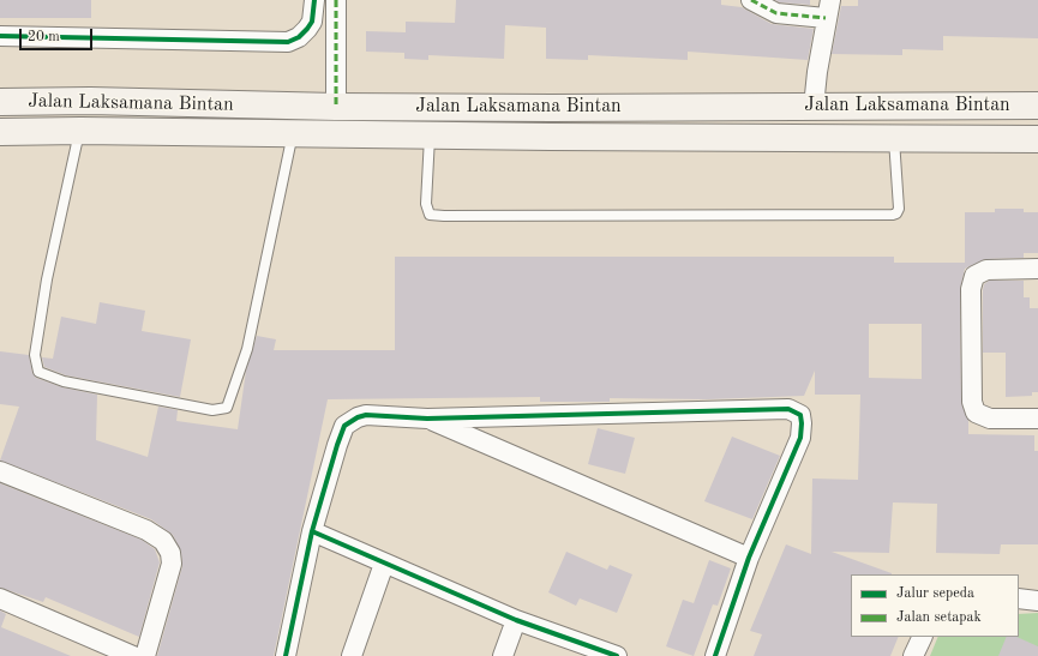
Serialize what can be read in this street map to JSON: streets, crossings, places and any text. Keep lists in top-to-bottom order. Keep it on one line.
{"streets":{"main road":["Jalan Laksamana Bintan"]},"legend":["Jalur sepeda","Jalan setapak"],"scale_bar":"20 m"}
